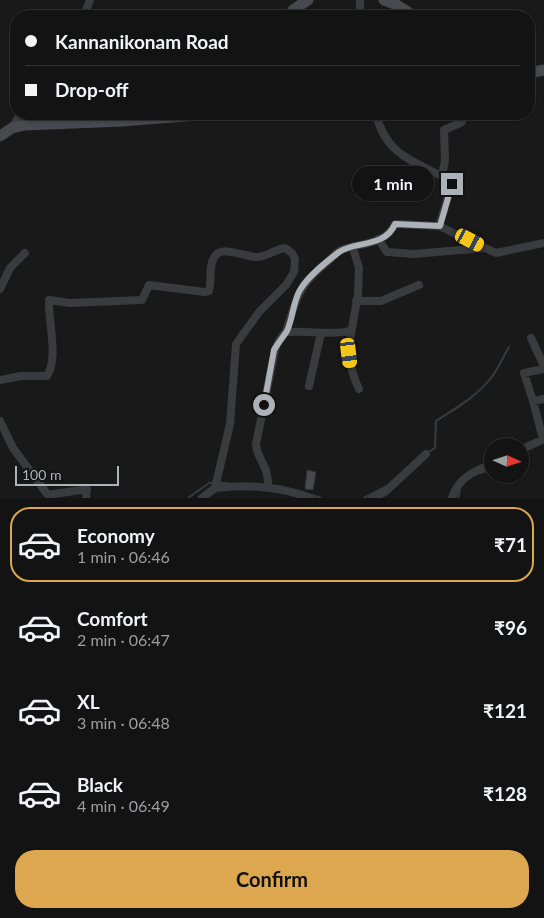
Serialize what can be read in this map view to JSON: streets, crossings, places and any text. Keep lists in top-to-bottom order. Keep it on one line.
{"scale_bar":"100 m","north":"right","page":{"banner":["Kannanikonam Road","Drop-off"],"bubble":"1 min","scale":"100 m","list":[{"name":"Economy","note":"1 min · 06:46","value":"₹71"},{"name":"Comfort","note":"2 min · 06:47","value":"₹96"},{"name":"XL","note":"3 min · 06:48","value":"₹121"},{"name":"Black","note":"4 min · 06:49","value":"₹128"}],"buttons":"Confirm"}}
